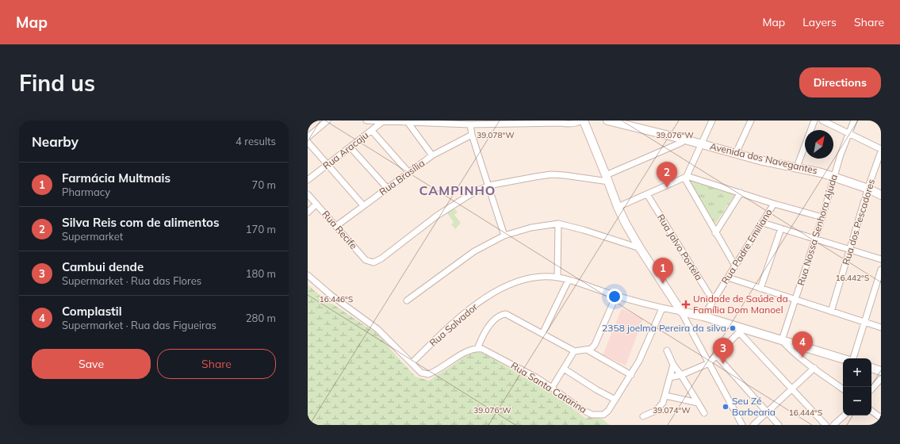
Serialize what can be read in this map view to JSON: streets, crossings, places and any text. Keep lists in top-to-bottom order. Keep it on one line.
{"streets":{"main road":["Avenida dos Navegantes"],"street":["Rua Aracaju","Rua Brasília","Rua dos Pescadores","Rua Recife","Rua Nossa Senhora Ajuda","Rua Padre Emiliano","Rua Jalvo Portela","Rua Salvador","Rua Santa Catarina"]},"crossings":[["Avenida dos Navegantes","Rua dos Pescadores"],["Avenida dos Navegantes","Rua Nossa Senhora Ajuda"],["Rua Brasília","Rua Recife"],["Rua Nossa Senhora Ajuda","Rua Padre Emiliano"],["Rua Padre Emiliano","Rua Jalvo Portela"],["Rua Salvador","Rua Santa Catarina"]],"districts":["CAMPINHO"],"places":{"health":["Unidade de Saúde da Família Dom Manoel"],"other":["2358 joelma Pereira da silva","Seu Zé Barbearia"]},"north":"top right","page":{"header":"Map","nav":["Map","Layers","Share"],"buttons":["Directions",["Save","Share"]],"title":"Find us","heading":["Nearby","4 results"],"list":[{"mark":"1","name":"Farmácia Multmais","note":"Pharmacy","value":"70 m"},{"mark":"2","name":"Silva Reis com de alimentos","note":"Supermarket","value":"170 m"},{"mark":"3","name":"Cambui dende","note":"Supermarket · Rua das Flores","value":"180 m"},{"mark":"4","name":"Complastil","note":"Supermarket · Rua das Figueiras","value":"280 m"}],"pins":["2","1","4","3"],"map_buttons":["+","−"]},"coordinates":["39.078°W","39.076°W","16.442°S","16.446°S","39.074°W","16.444°S"]}
